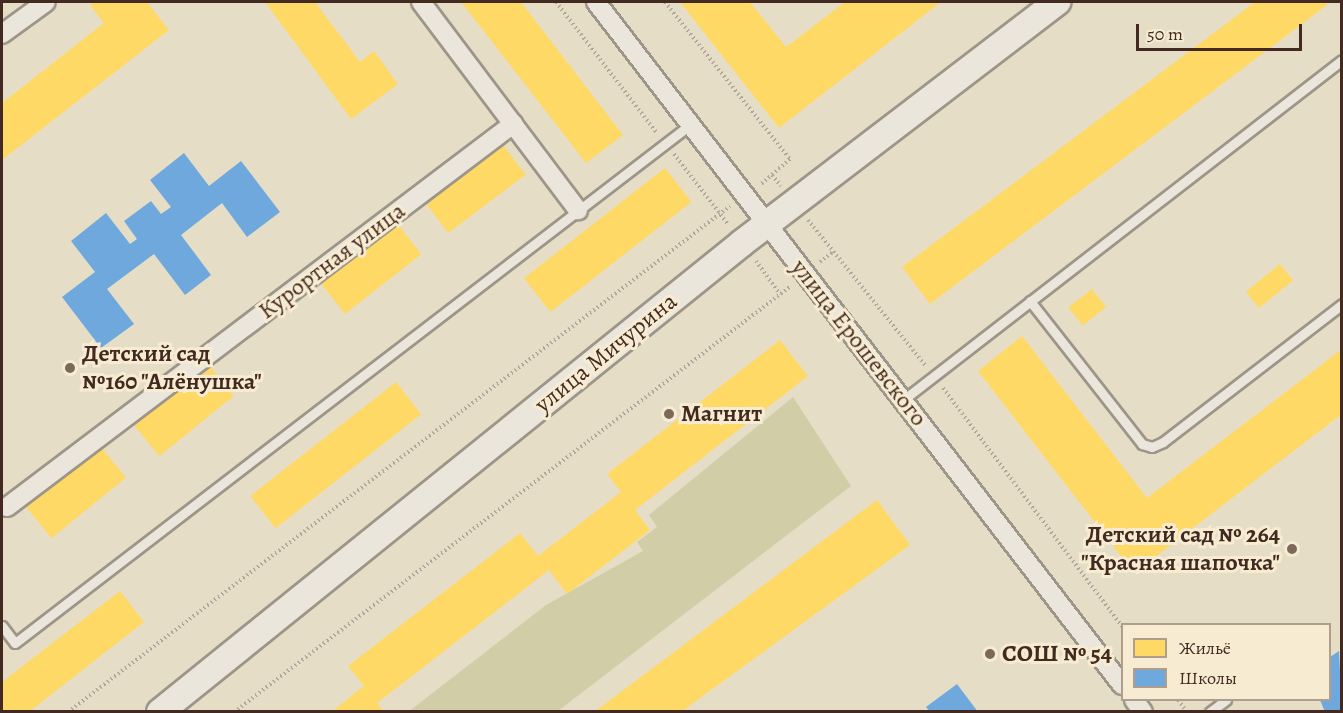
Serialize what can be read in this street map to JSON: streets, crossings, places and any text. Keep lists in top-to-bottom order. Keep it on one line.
{"streets":{"main road":["улица Мичурина"],"street":["Курортная улица","улица Ерошевского"]},"crossings":[["улица Ерошевского","улица Мичурина"]],"places":["Детский сад №160 \"Алёнушка\"","Магнит","Детский сад № 264 \"Красная шапочка\"","СОШ № 54"],"legend":["Жильё","Школы"],"scale_bar":"50 m"}
